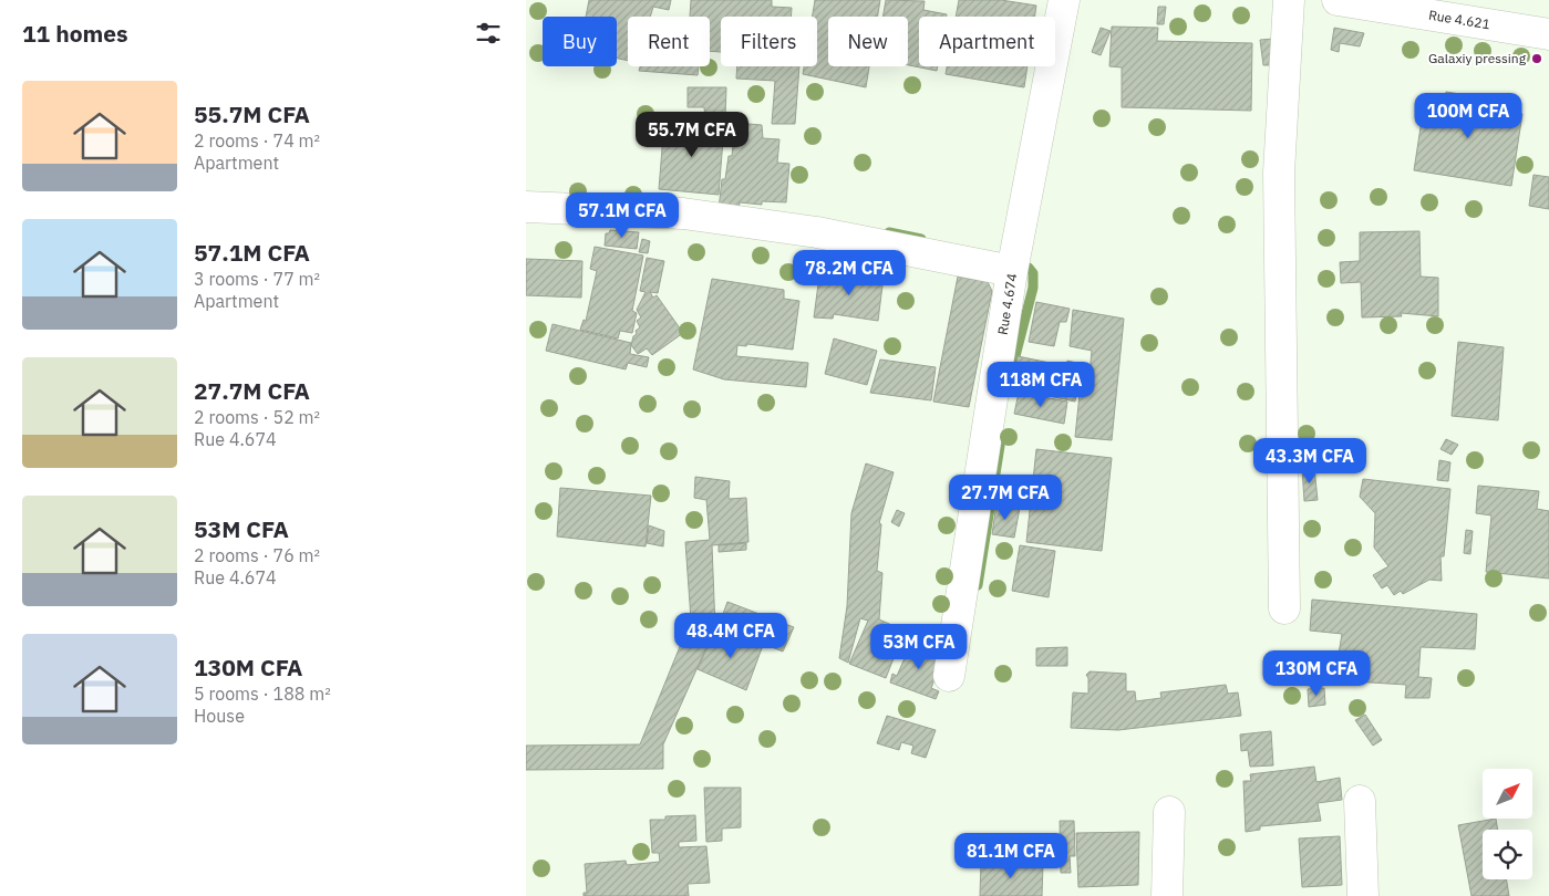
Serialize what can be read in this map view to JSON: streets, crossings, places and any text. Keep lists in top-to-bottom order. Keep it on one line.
{"streets":{"street":["Rue 4.621","Rue 4.674"]},"places":["Galaxiy pressing"],"north":"top right","page":{"heading":"11 homes","chip":["Buy","Rent","Filters","New","Apartment"],"list":[{"name":"55.7M CFA","note":"2 rooms · 74 m² · Apartment"},{"name":"57.1M CFA","note":"3 rooms · 77 m² · Apartment"},{"name":"27.7M CFA","note":"2 rooms · 52 m² · Rue 4.674"},{"name":"53M CFA","note":"2 rooms · 76 m² · Rue 4.674"},{"name":"130M CFA","note":"5 rooms · 188 m² · House"}],"price":["100M CFA","55.7M CFA","57.1M CFA","78.2M CFA","118M CFA","43.3M CFA","27.7M CFA","48.4M CFA","53M CFA","130M CFA","81.1M CFA"]}}
